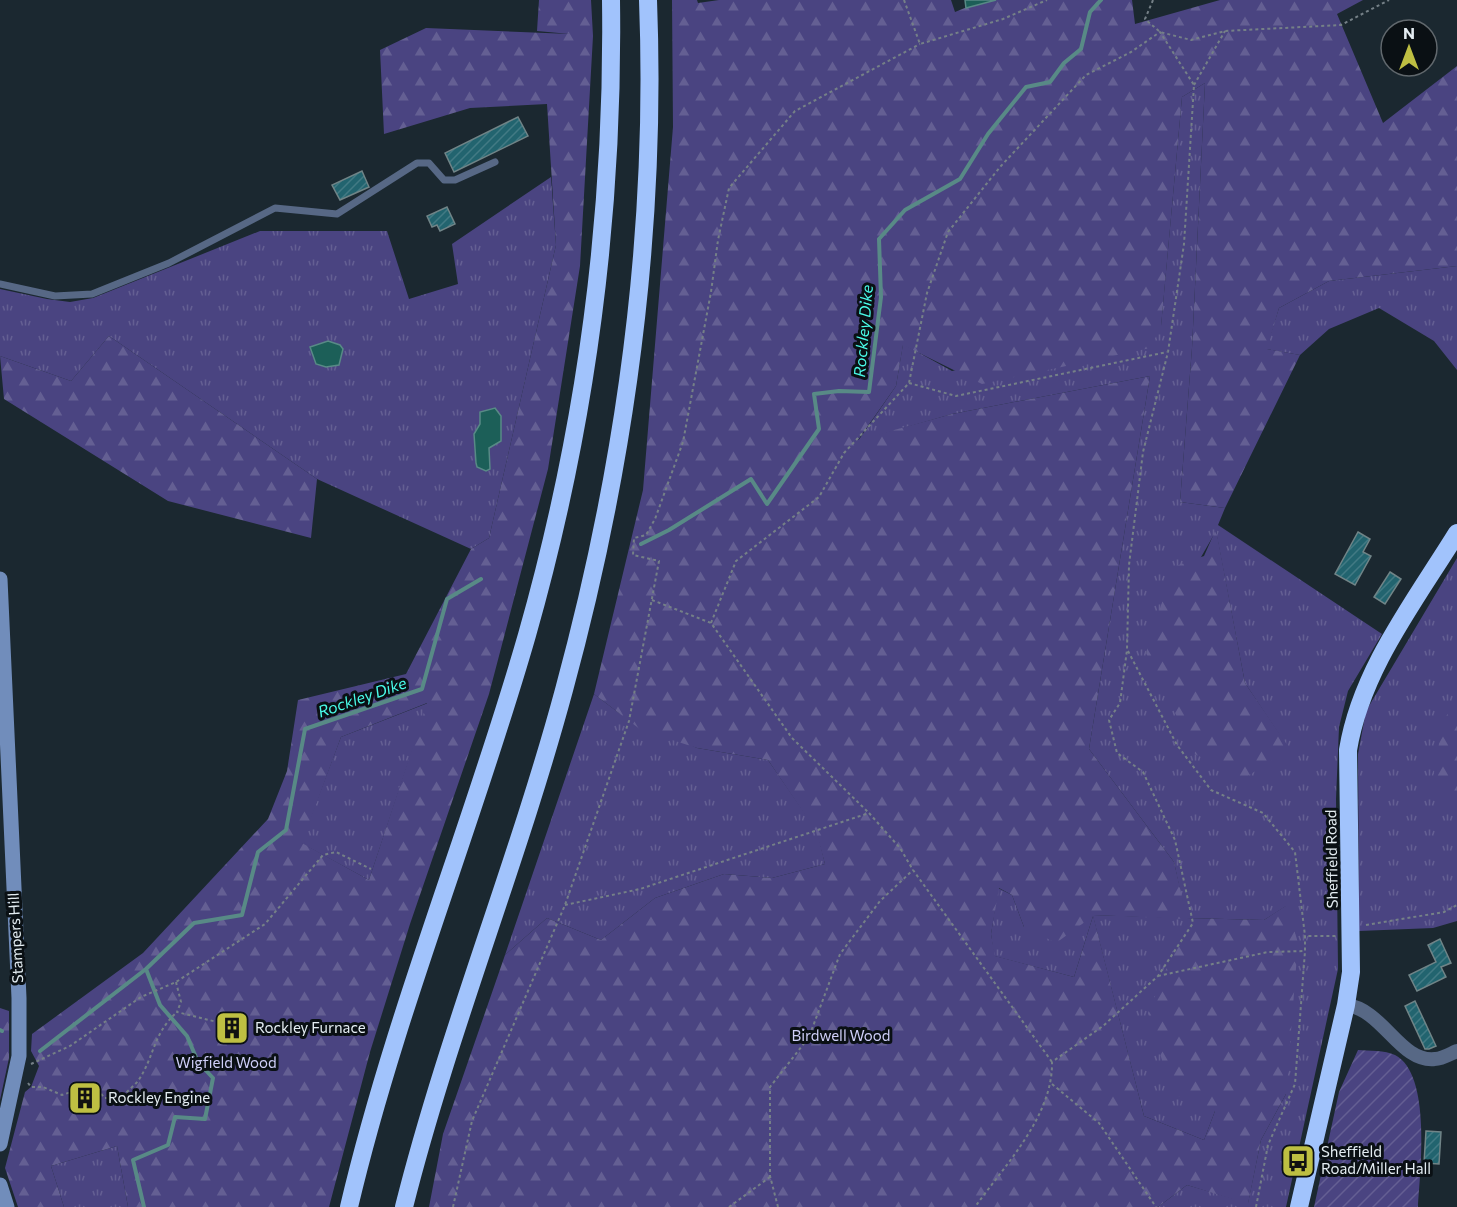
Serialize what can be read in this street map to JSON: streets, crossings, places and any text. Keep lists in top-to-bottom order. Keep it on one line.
{"streets":{"highway":["Sheffield Road"],"street":["Stampers Hill"]},"water":["Rockley Dike"],"parks":["Birdwell Wood","Wigfield Wood"],"places":{"building":["Rockley Furnace","Rockley Engine"],"bus stop":["Sheffield Road/Miller Hall"]},"north":"top"}
